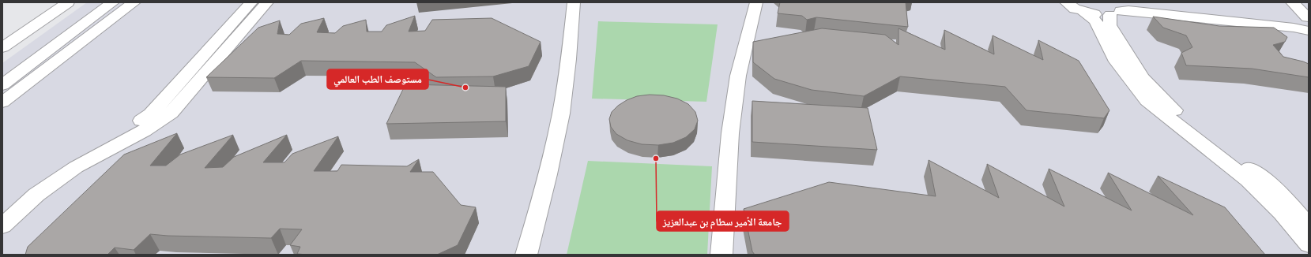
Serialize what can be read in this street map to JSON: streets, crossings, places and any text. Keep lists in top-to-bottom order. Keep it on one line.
{"places":["مستوصف الطب العالمي","جامعة الأمير سطام بن عبدالعزيز"]}
